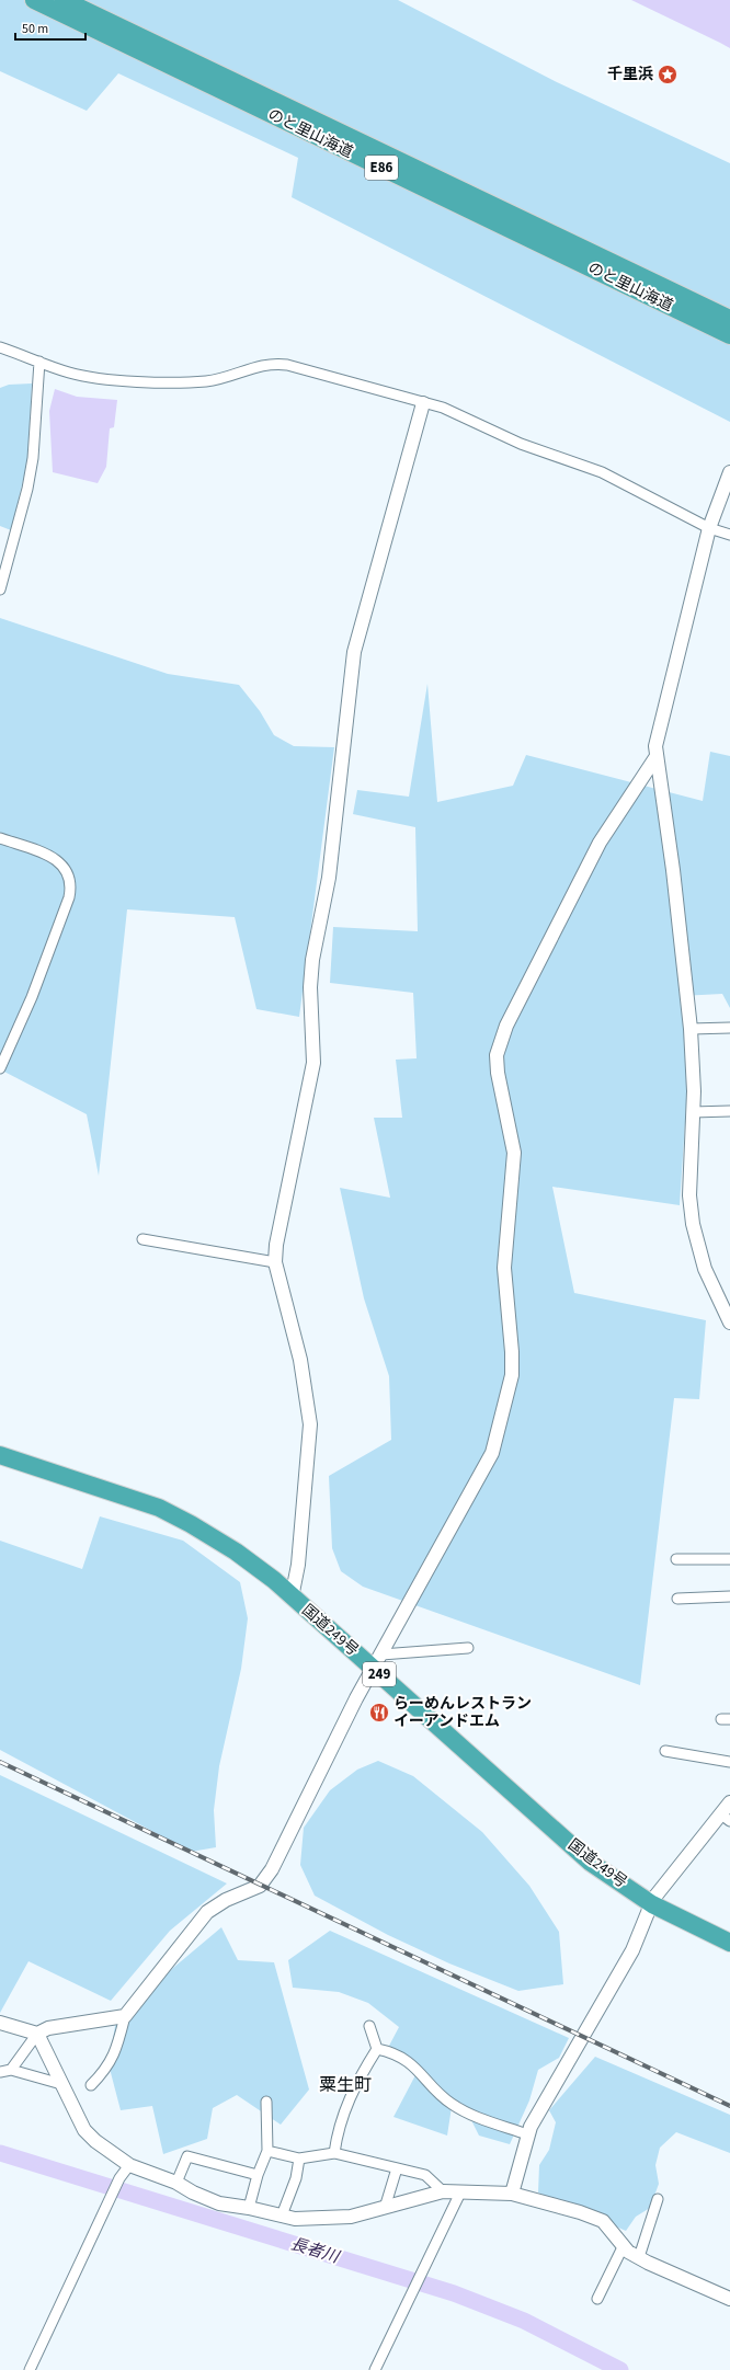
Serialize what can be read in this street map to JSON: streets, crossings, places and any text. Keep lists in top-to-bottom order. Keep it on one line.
{"streets":{"highway":["のと里山海道","E86","国道249号","249"]},"districts":["粟生町"],"water":["長者川"],"places":{"place":["千里浜"],"restaurant":["らーめんレストラン イーアンドエム"]},"scale_bar":"50 m"}
